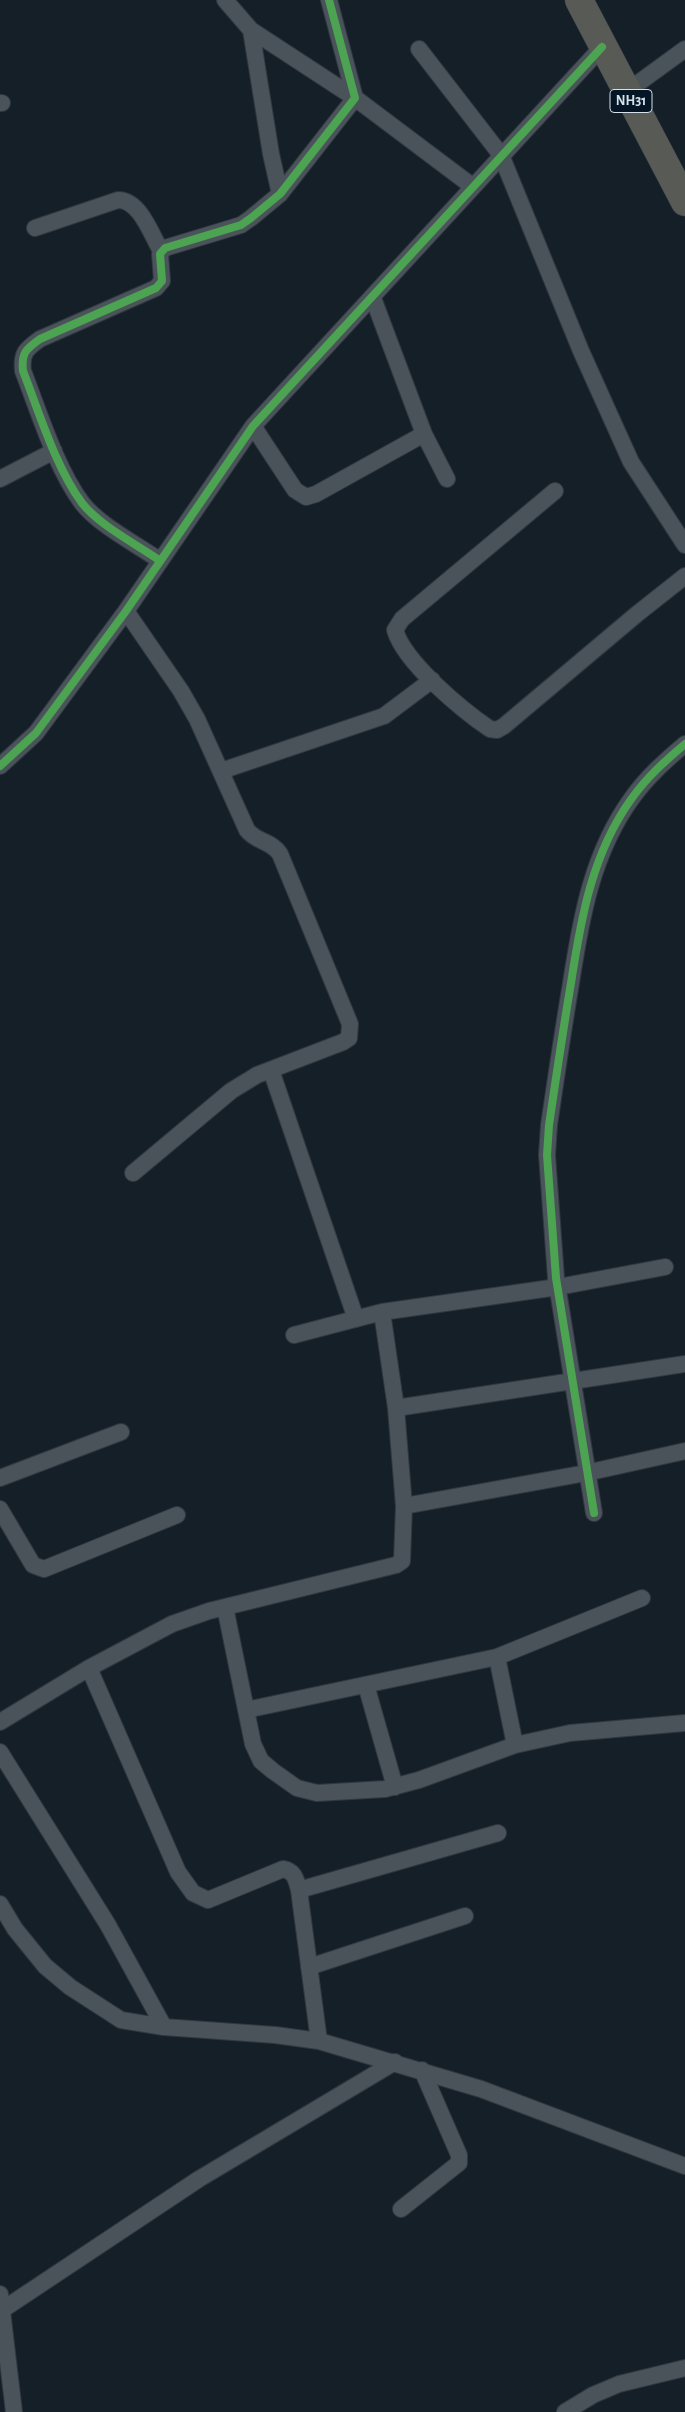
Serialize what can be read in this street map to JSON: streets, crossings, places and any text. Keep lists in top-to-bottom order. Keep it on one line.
{"streets":{"highway":["NH31"]}}
